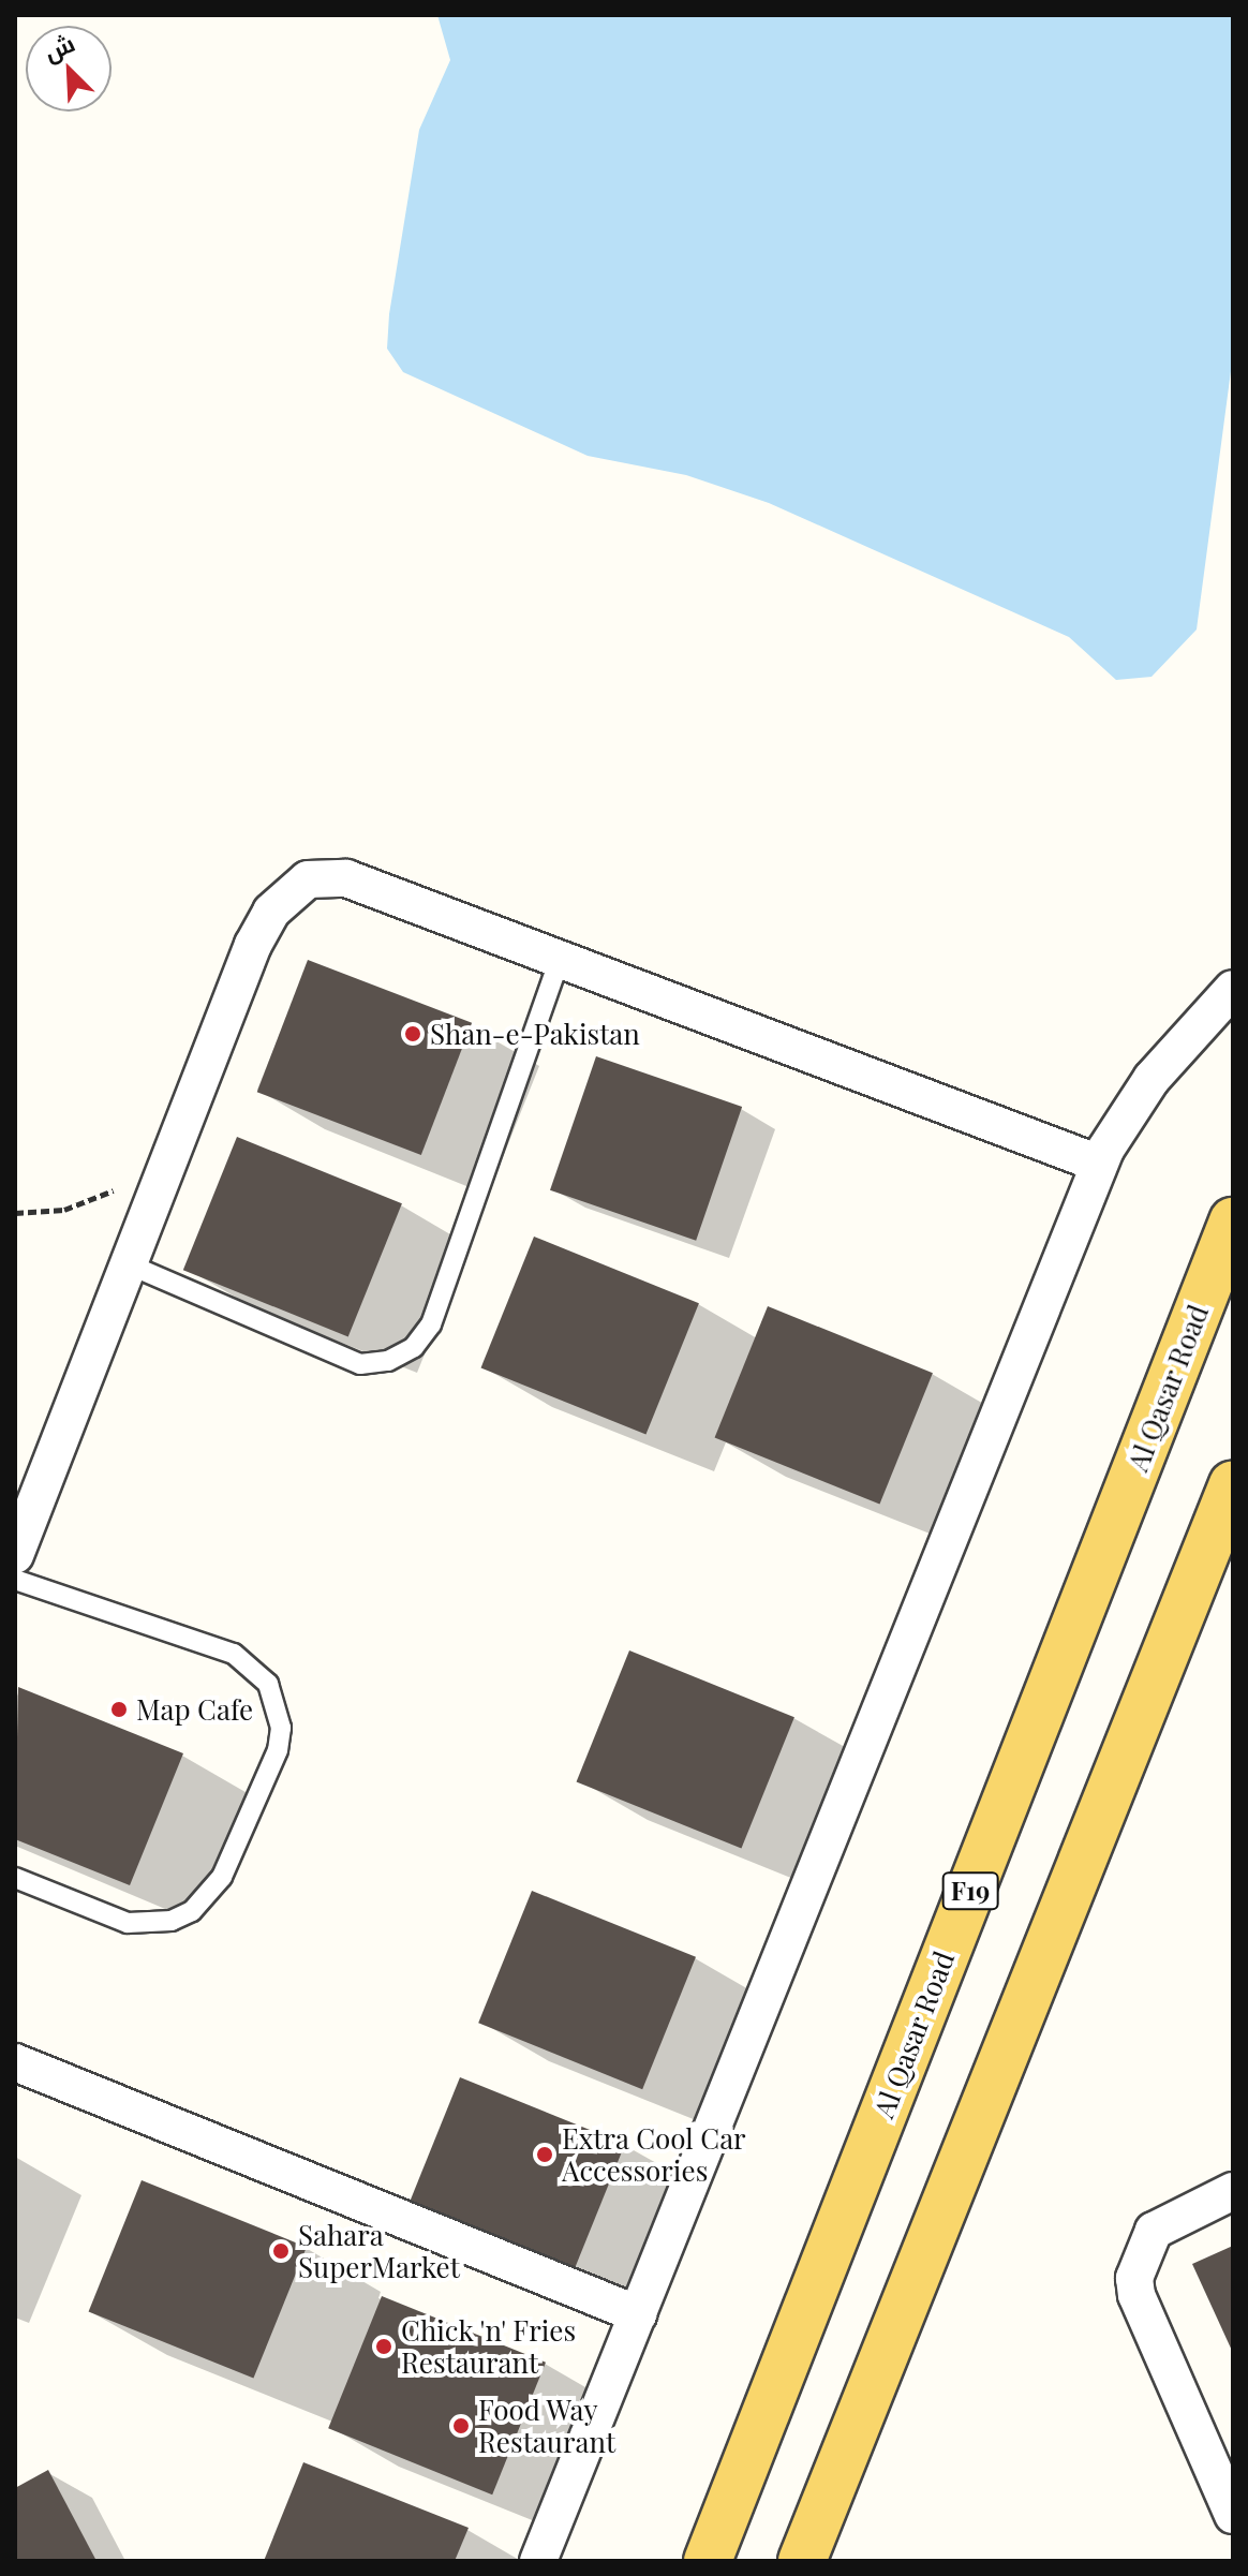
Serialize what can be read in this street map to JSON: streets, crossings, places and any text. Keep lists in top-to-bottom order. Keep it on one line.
{"streets":{"main road":["Al Qasar Road","F19"]},"places":["Shan-e-Pakistan","Map Cafe","Extra Cool Car Accessories","Sahara SuperMarket","Chick 'n' Fries Restaurant","Food Way Restaurant"],"north":"top left"}
